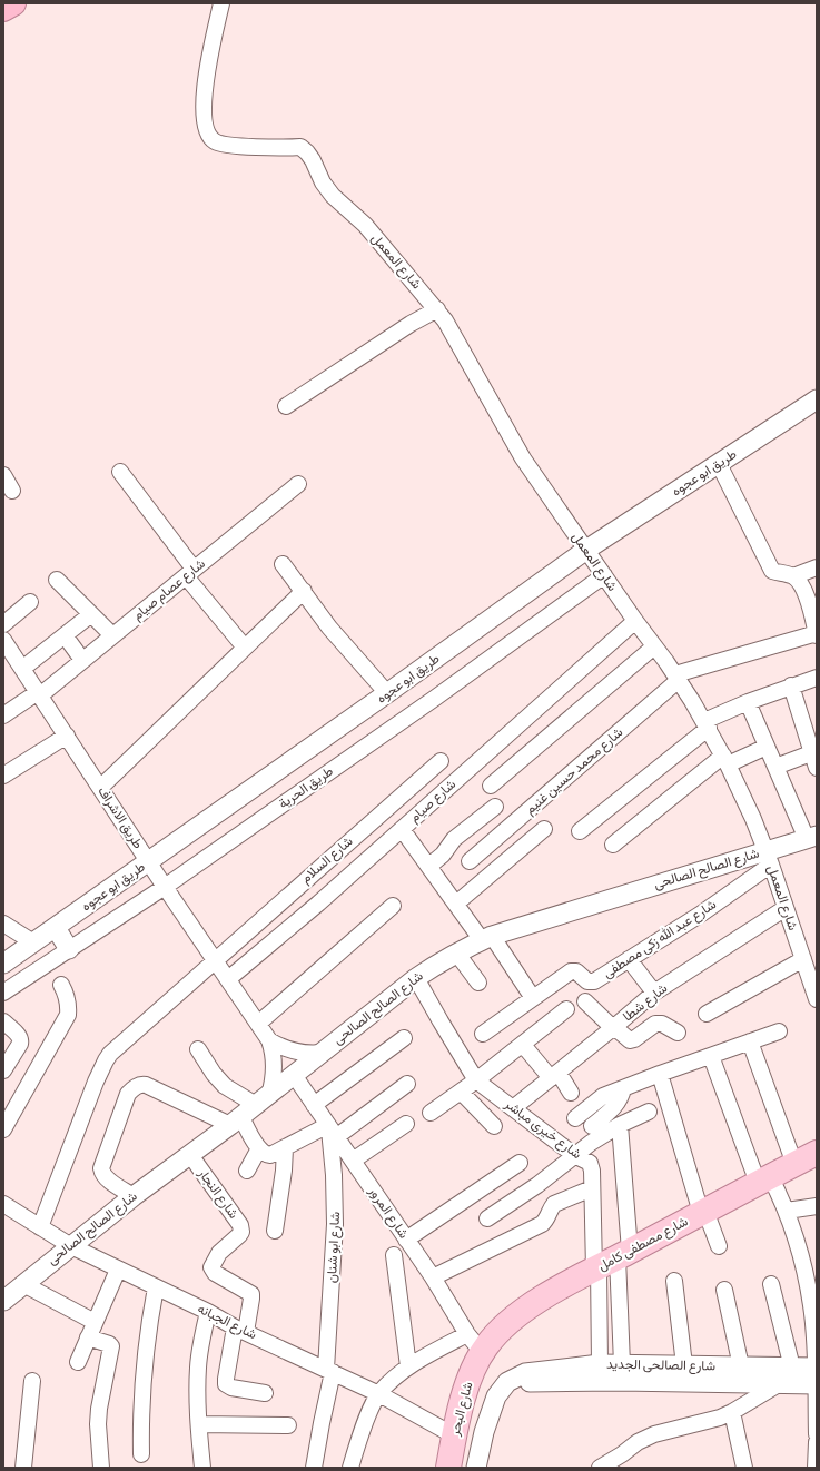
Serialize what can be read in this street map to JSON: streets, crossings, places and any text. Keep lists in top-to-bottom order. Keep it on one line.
{"streets":{"main road":["شارع مصطفى كامل","شارع البحر"],"street":["شارع المعمل","طريق ابو عجوه","شارع عصام صيام","شارع محمد حسين غنيم","طريق الحرية","شارع صيام","طريق الاشراف","شارع السلام","شارع الصالح الصالحى","شارع عبد الله زكى مصطفى","شارع شطا","شارع خيرى مباشر","شارع النجار","شارع المرور","شارع ابو شنان","شارع الجبانه","شارع الصالحى الجديد"]},"crossings":[["شارع المعمل","طريق ابو عجوه"],["شارع المعمل","شارع محمد حسين غنيم"],["شارع المعمل","طريق الحرية"],["شارع المعمل","شارع صيام"],["شارع المعمل","شارع الصالح الصالحى"],["شارع المعمل","شارع عبد الله زكى مصطفى"],["شارع المعمل","شارع شطا"],["طريق ابو عجوه","طريق الاشراف"],["شارع عصام صيام","طريق الاشراف"],["طريق الحرية","طريق الاشراف"],["شارع صيام","طريق الاشراف"],["طريق الاشراف","شارع السلام"],["طريق الاشراف","شارع الصالح الصالحى"],["شارع السلام","شارع الجبانه"],["شارع الصالح الصالحى","شارع عبد الله زكى مصطفى"],["شارع الصالح الصالحى","شارع النجار"],["شارع الصالح الصالحى","شارع المرور"],["شارع الصالح الصالحى","شارع الجبانه"],["شارع شطا","شارع خيرى مباشر"],["شارع خيرى مباشر","شارع مصطفى كامل"],["شارع النجار","شارع الجبانه"],["شارع المرور","شارع مصطفى كامل"],["شارع المرور","شارع ابو شنان"],["شارع المرور","شارع البحر"],["شارع مصطفى كامل","شارع البحر"],["شارع ابو شنان","شارع الجبانه"],["شارع الجبانه","شارع البحر"]]}
